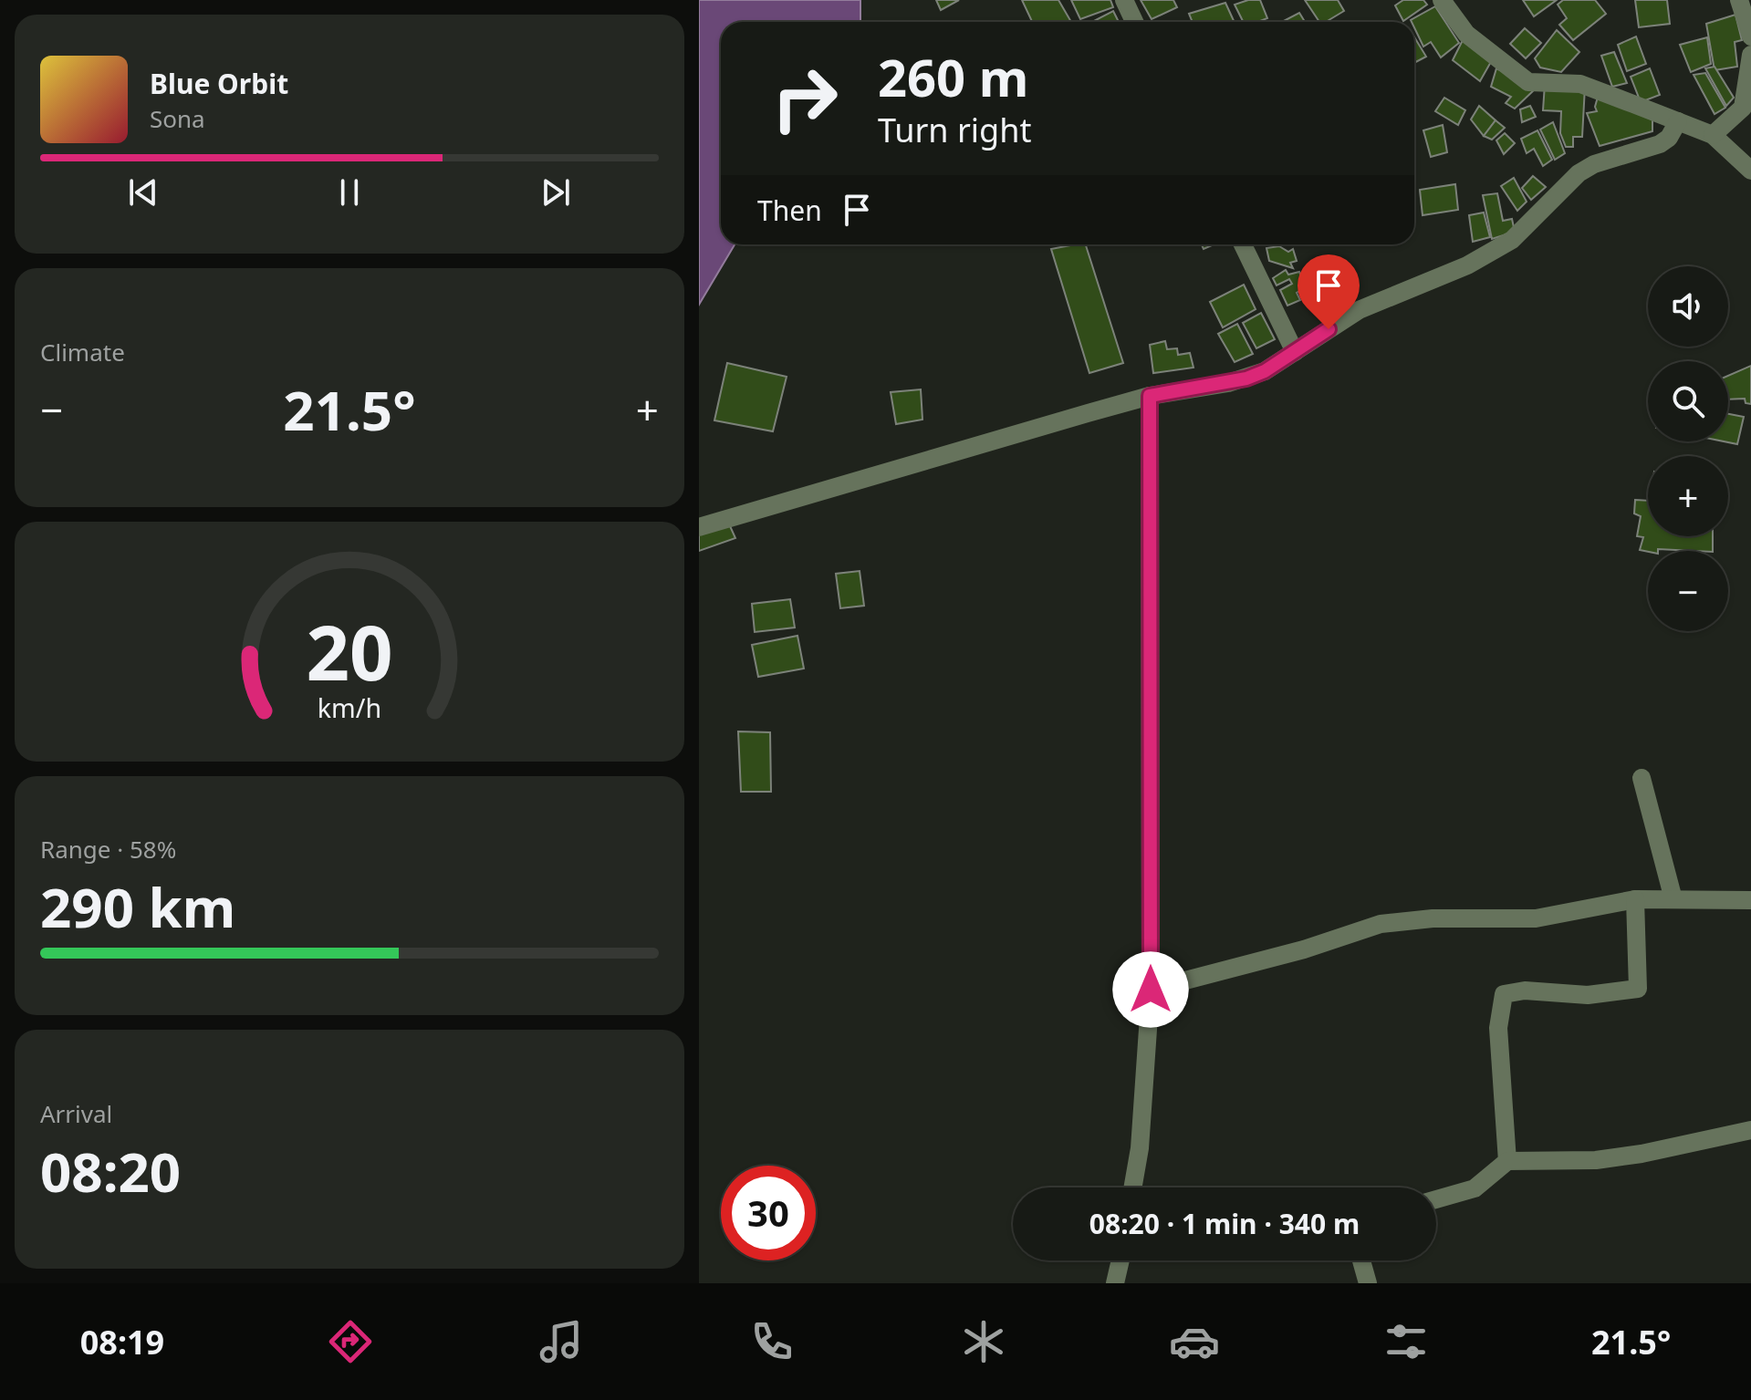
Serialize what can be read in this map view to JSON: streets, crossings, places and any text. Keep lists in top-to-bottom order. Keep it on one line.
{"page":{"turn":["260 m","Turn right"],"song":["Blue Orbit","Sona"],"then":"Then","map_buttons":["+","−"],"tile":["Climate",["Range · 58%","290 km"],["Arrival","08:20"]],"heat":["−","21.5°","+"],"limit":"30","trip":"08:20 · 1 min · 340 m","tabs":["08:19","21.5°"],"gauge":["20","km/h"]}}
